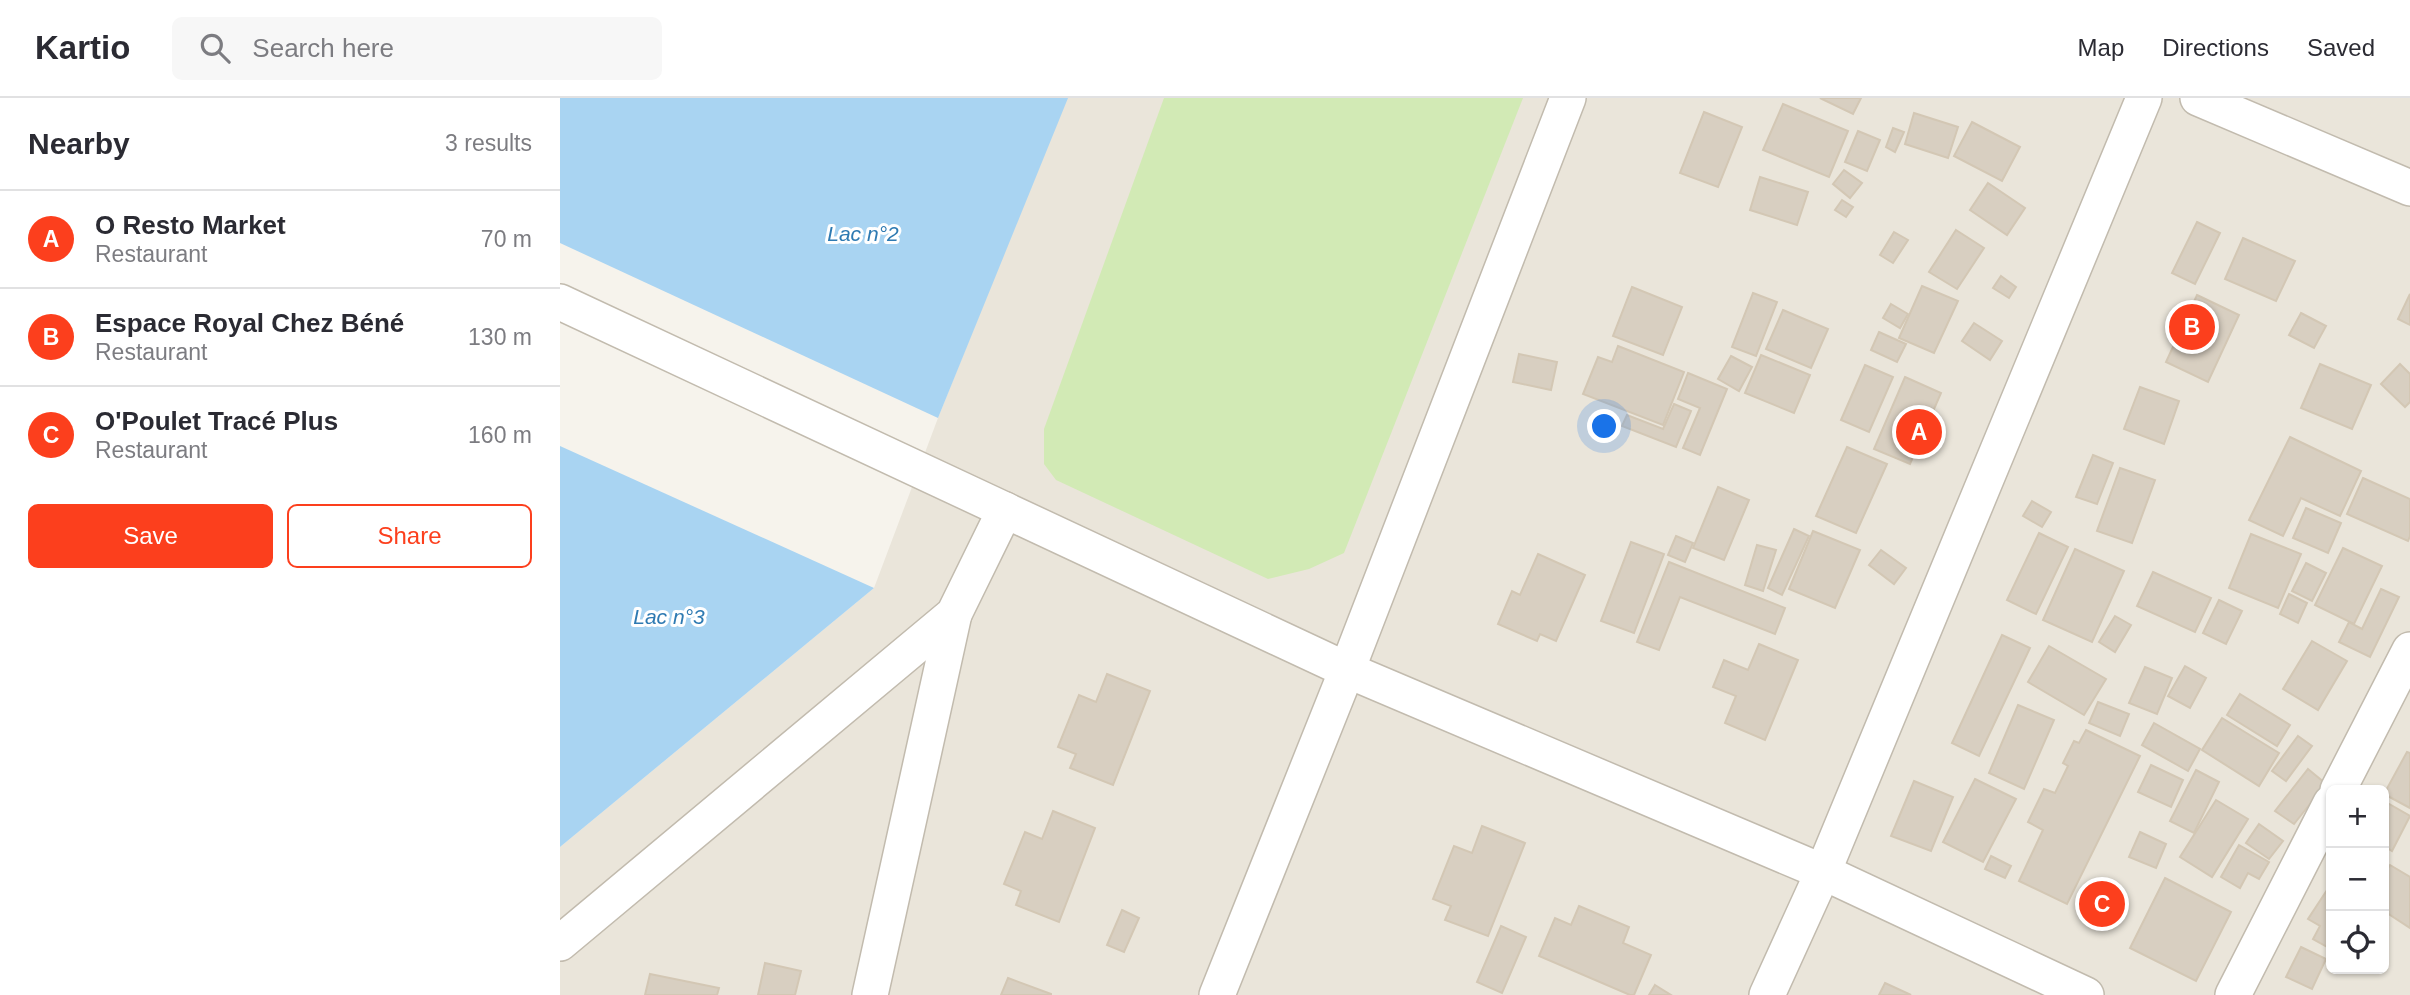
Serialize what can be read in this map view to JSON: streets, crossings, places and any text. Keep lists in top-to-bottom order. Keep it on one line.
{"water":["Lac n°2","Lac n°3"],"page":{"header":"Kartio","search":"Search here","nav":["Map","Directions","Saved"],"heading":["Nearby","3 results"],"list":[{"mark":"A","name":"O Resto Market","note":"Restaurant","value":"70 m"},{"mark":"B","name":"Espace Royal Chez Béné","note":"Restaurant","value":"130 m"},{"mark":"C","name":"O'Poulet Tracé Plus","note":"Restaurant","value":"160 m"}],"pins":["B","A","C"],"buttons":["Save","Share"],"map_buttons":["+","−"]}}
